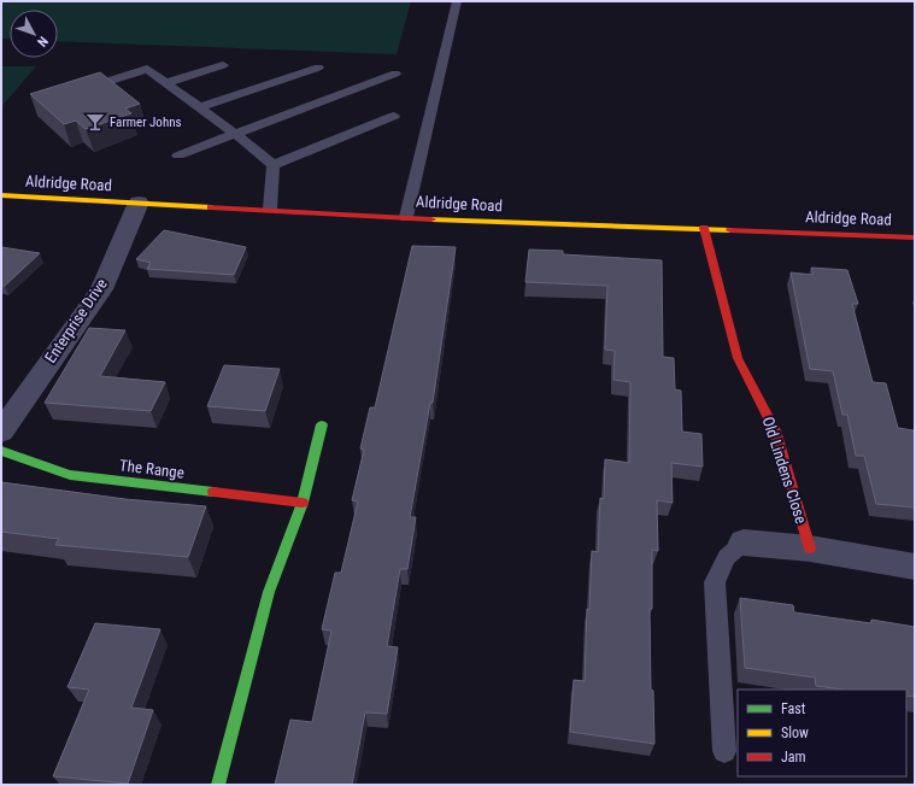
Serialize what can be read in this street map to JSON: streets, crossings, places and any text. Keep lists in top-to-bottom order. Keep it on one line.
{"streets":{"street":["Aldridge Road","Enterprise Drive","The Range","Old Lindens Close"]},"crossings":[["Aldridge Road","Enterprise Drive"],["Aldridge Road","Old Lindens Close"]],"places":{"bar":["Farmer Johns"]},"legend":["Fast","Slow","Jam"],"north":"bottom right"}
